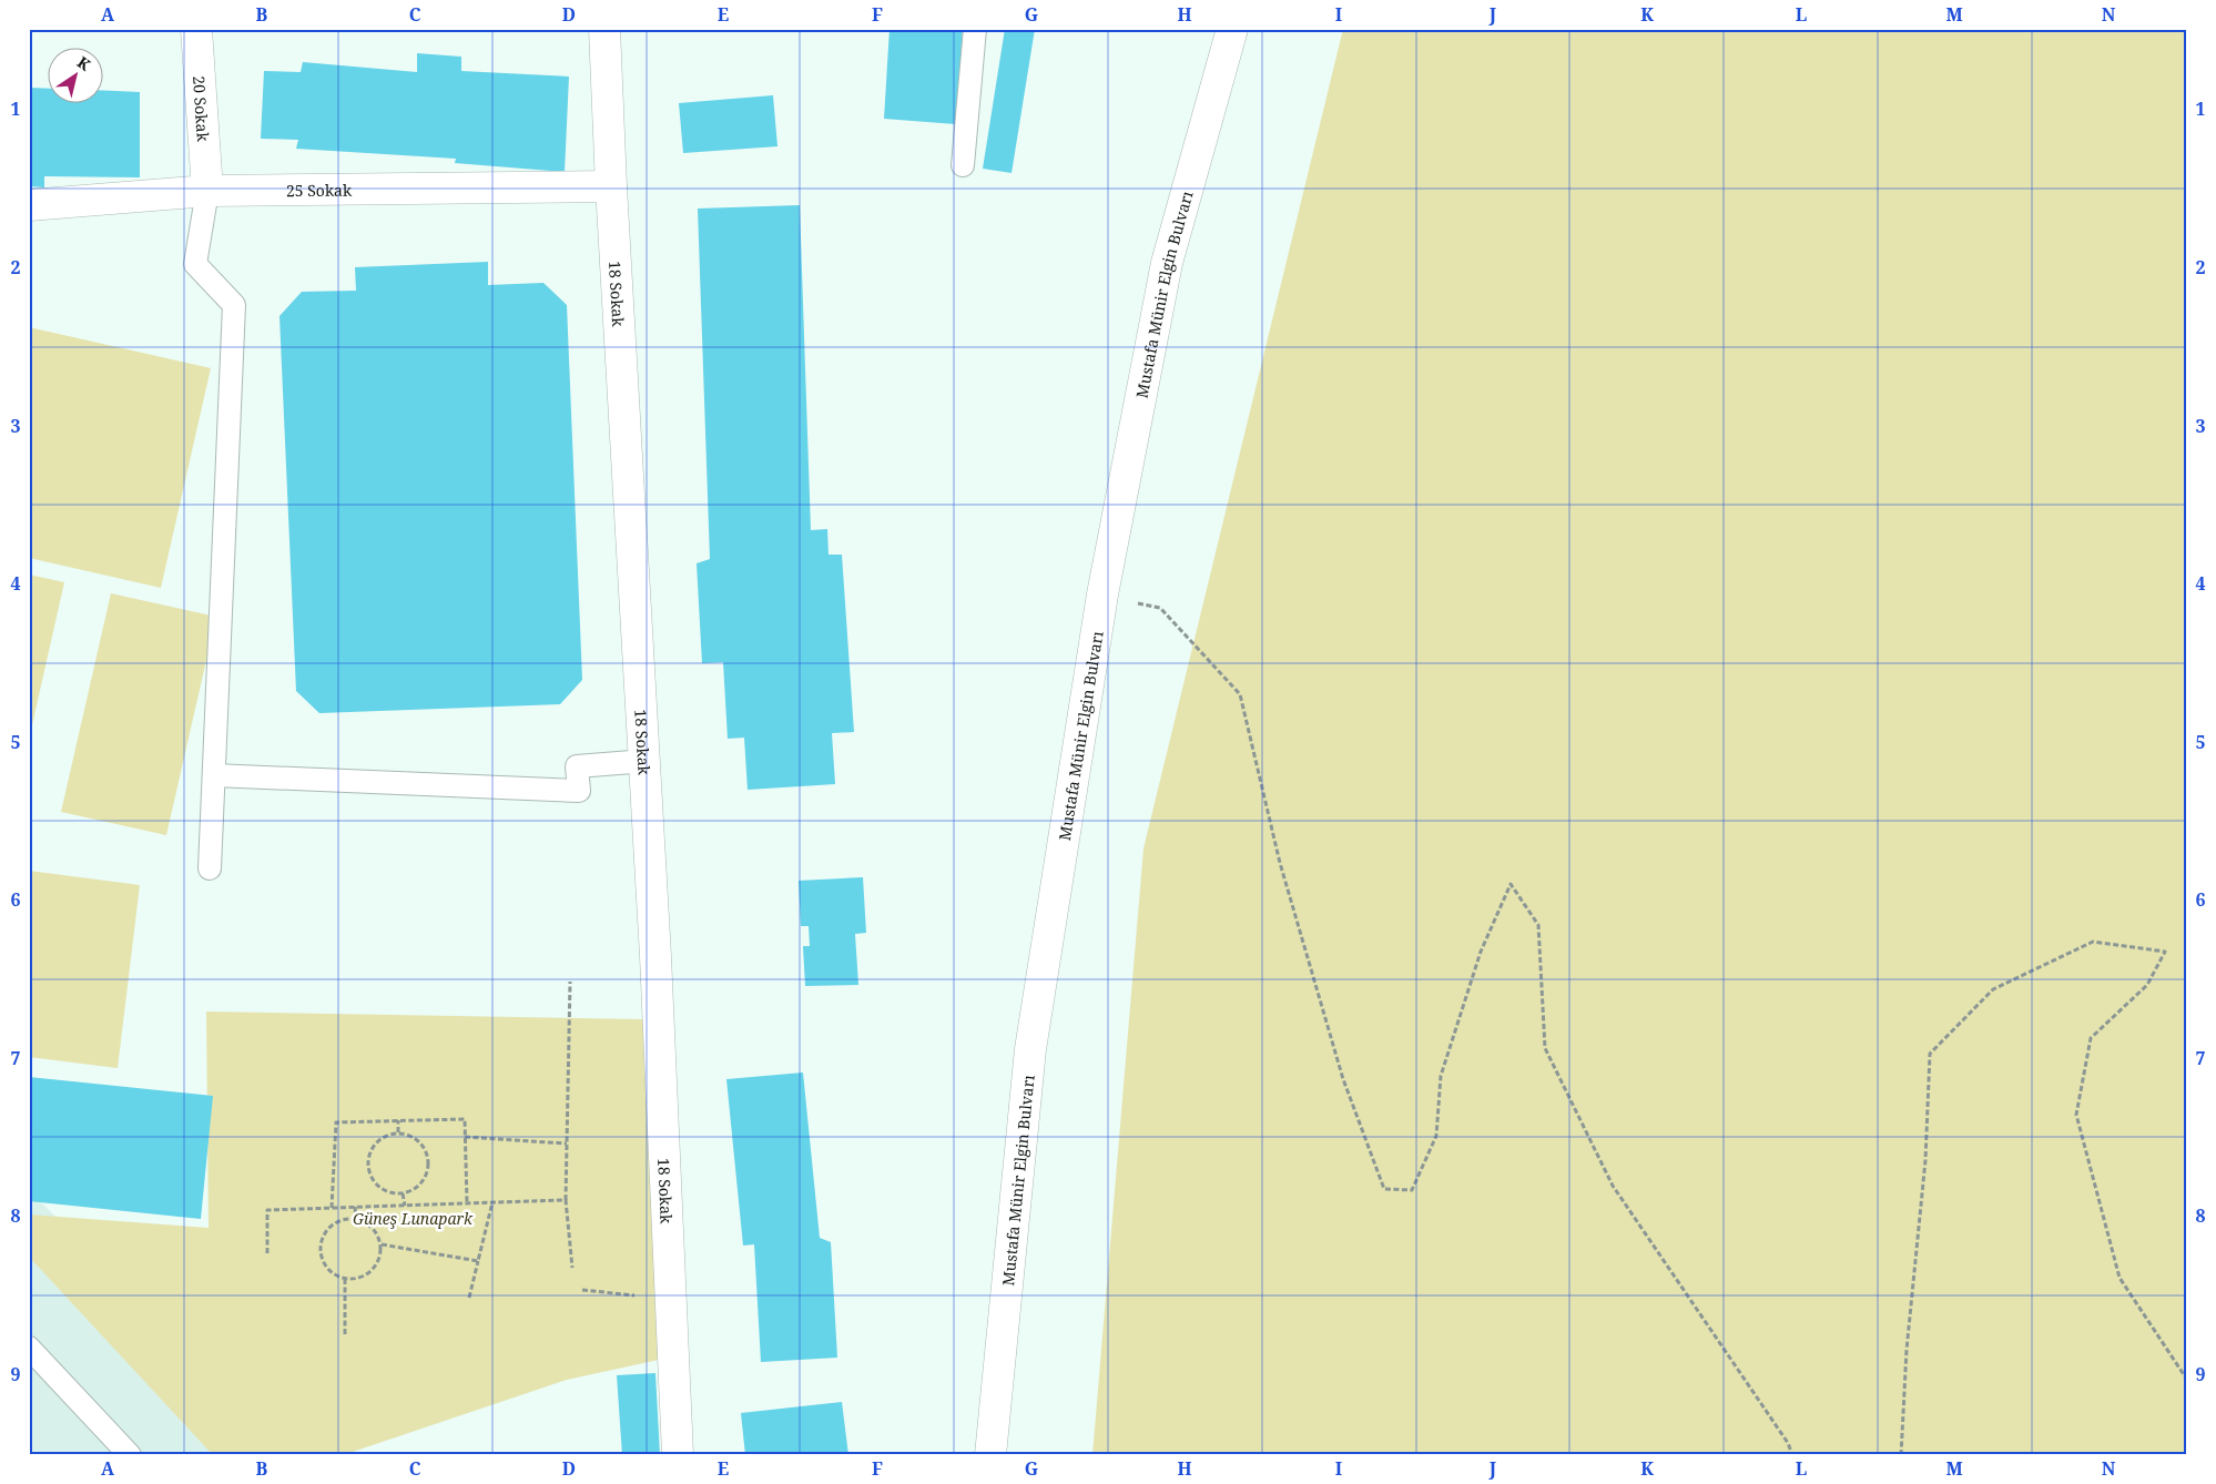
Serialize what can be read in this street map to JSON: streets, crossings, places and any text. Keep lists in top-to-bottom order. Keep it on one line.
{"streets":{"street":["20 Sokak","25 Sokak","18 Sokak","Mustafa Münir Elgin Bulvarı"]},"crossings":[["20 Sokak","25 Sokak"],["25 Sokak","18 Sokak"]],"parks":["Güneş Lunapark"],"north":"top right","grid":{"columns":["A","B","C","D","E","F","G","H","I","J","K","L","M","N"],"rows":["1","2","3","4","5","6","7","8","9"]}}
